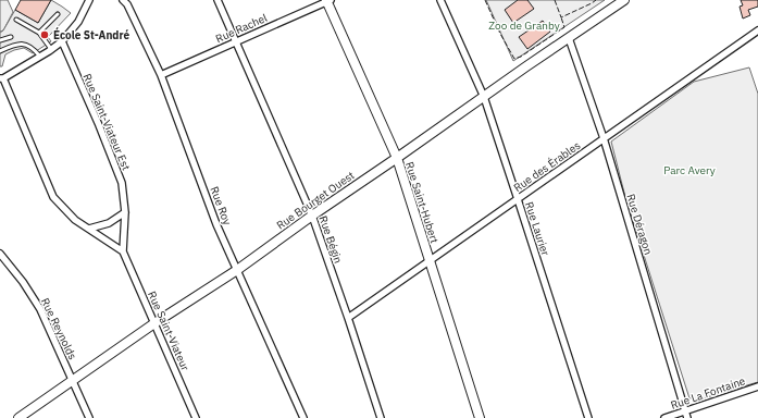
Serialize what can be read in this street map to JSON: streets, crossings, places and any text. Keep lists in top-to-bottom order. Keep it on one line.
{"streets":{"street":["Rue Rachel","Rue Saint-Viateur Est","Rue des Érables","Rue Bourget Ouest","Rue Saint-Hubert","Rue Roy","Rue Déragon","Rue Laurier","Rue Bégin","Rue Reynolds","Rue Saint-Viateur","Rue La Fontaine"]},"crossings":[["Rue Rachel","Rue Saint-Hubert"],["Rue Rachel","Rue Roy"],["Rue Rachel","Rue Bégin"],["Rue Saint-Viateur Est","Rue Saint-Viateur"],["Rue des Érables","Rue Saint-Hubert"],["Rue des Érables","Rue Déragon"],["Rue des Érables","Rue Laurier"],["Rue des Érables","Rue Bégin"],["Rue Bourget Ouest","Rue Saint-Hubert"],["Rue Bourget Ouest","Rue Roy"],["Rue Bourget Ouest","Rue Déragon"],["Rue Bourget Ouest","Rue Laurier"],["Rue Bourget Ouest","Rue Bégin"],["Rue Bourget Ouest","Rue Reynolds"],["Rue Bourget Ouest","Rue Saint-Viateur"],["Rue Déragon","Rue La Fontaine"]],"parks":["Zoo de Granby","Parc Avery"],"places":["École St-André"]}
